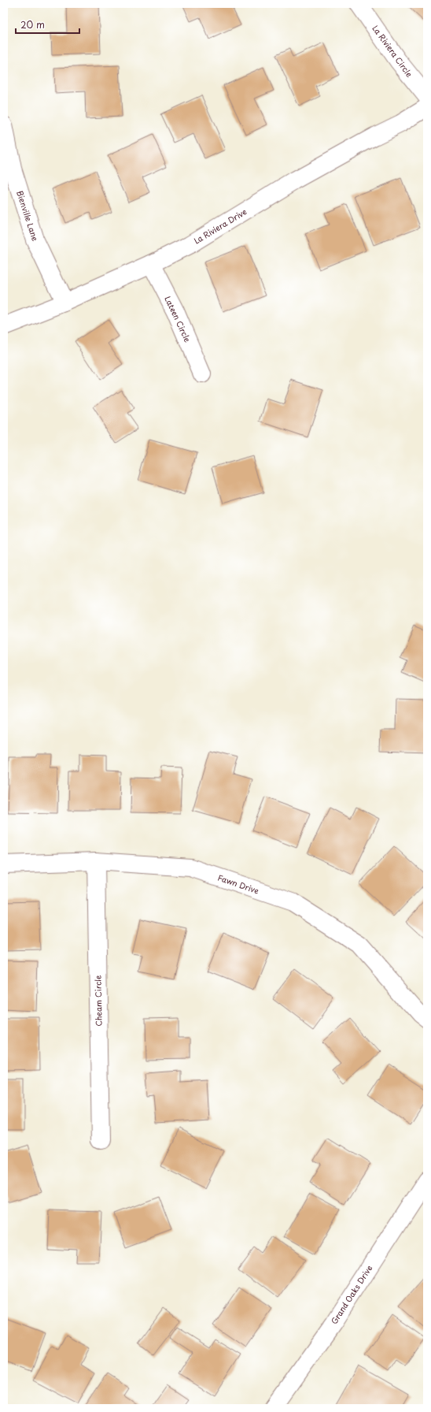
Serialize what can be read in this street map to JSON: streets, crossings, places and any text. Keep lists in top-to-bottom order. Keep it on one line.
{"streets":{"street":["La Riviera Circle","Bienville Lane","La Riviera Drive","Lateen Circle","Fawn Drive","Cheam Circle","Grand Oaks Drive"]},"crossings":[["Bienville Lane","La Riviera Drive"],["La Riviera Drive","Lateen Circle"],["Fawn Drive","Cheam Circle"]],"scale_bar":"20 m"}
